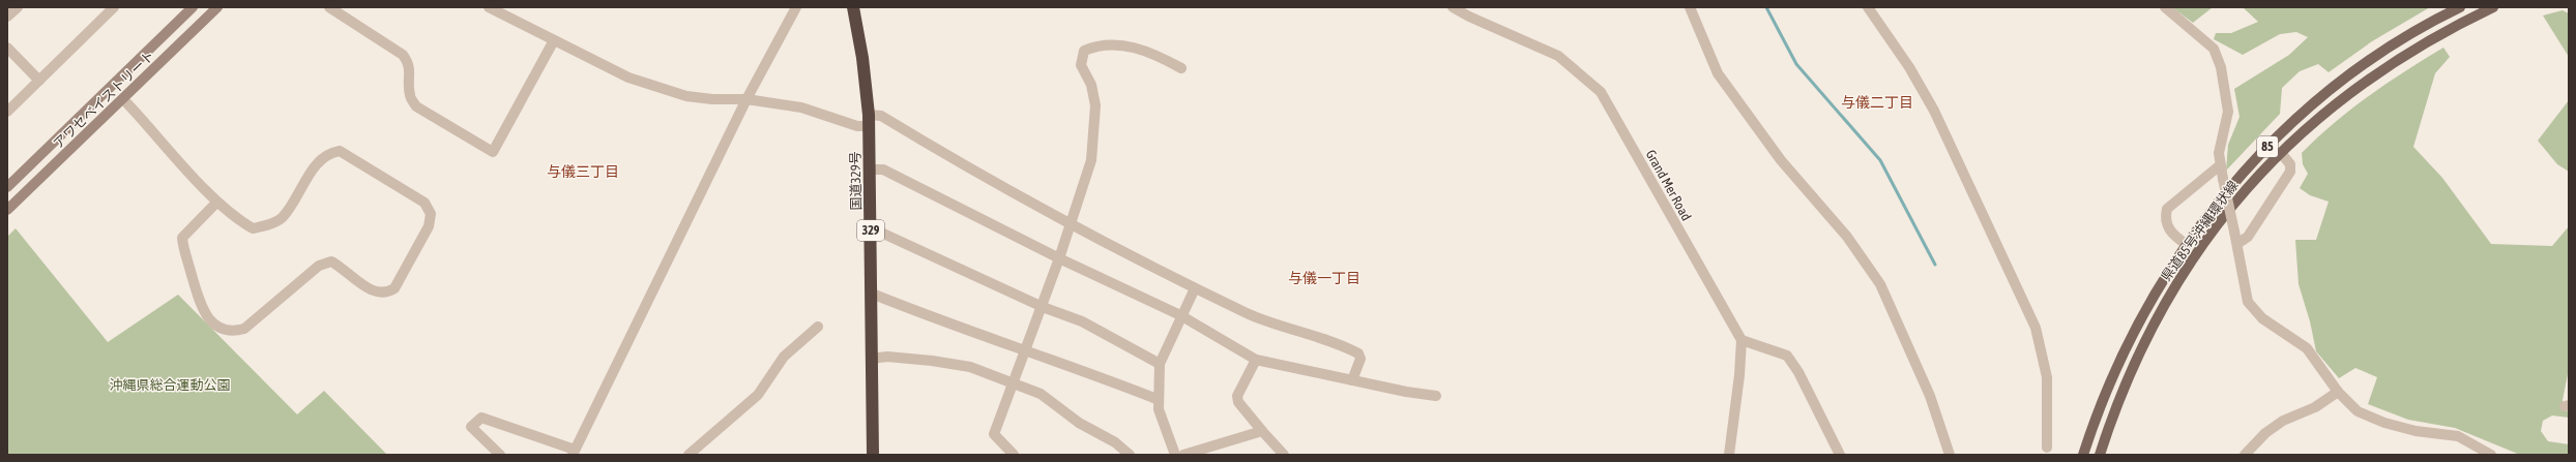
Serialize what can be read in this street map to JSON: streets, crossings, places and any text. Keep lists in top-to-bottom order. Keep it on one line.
{"streets":{"highway":["国道329号","329"],"main road":["アワセベイストリート","85","県道85号沖縄環状線"],"street":["Grand Mer Road"]},"districts":["与儀二丁目","与儀三丁目","与儀一丁目"],"parks":["沖縄県総合運動公園"]}
